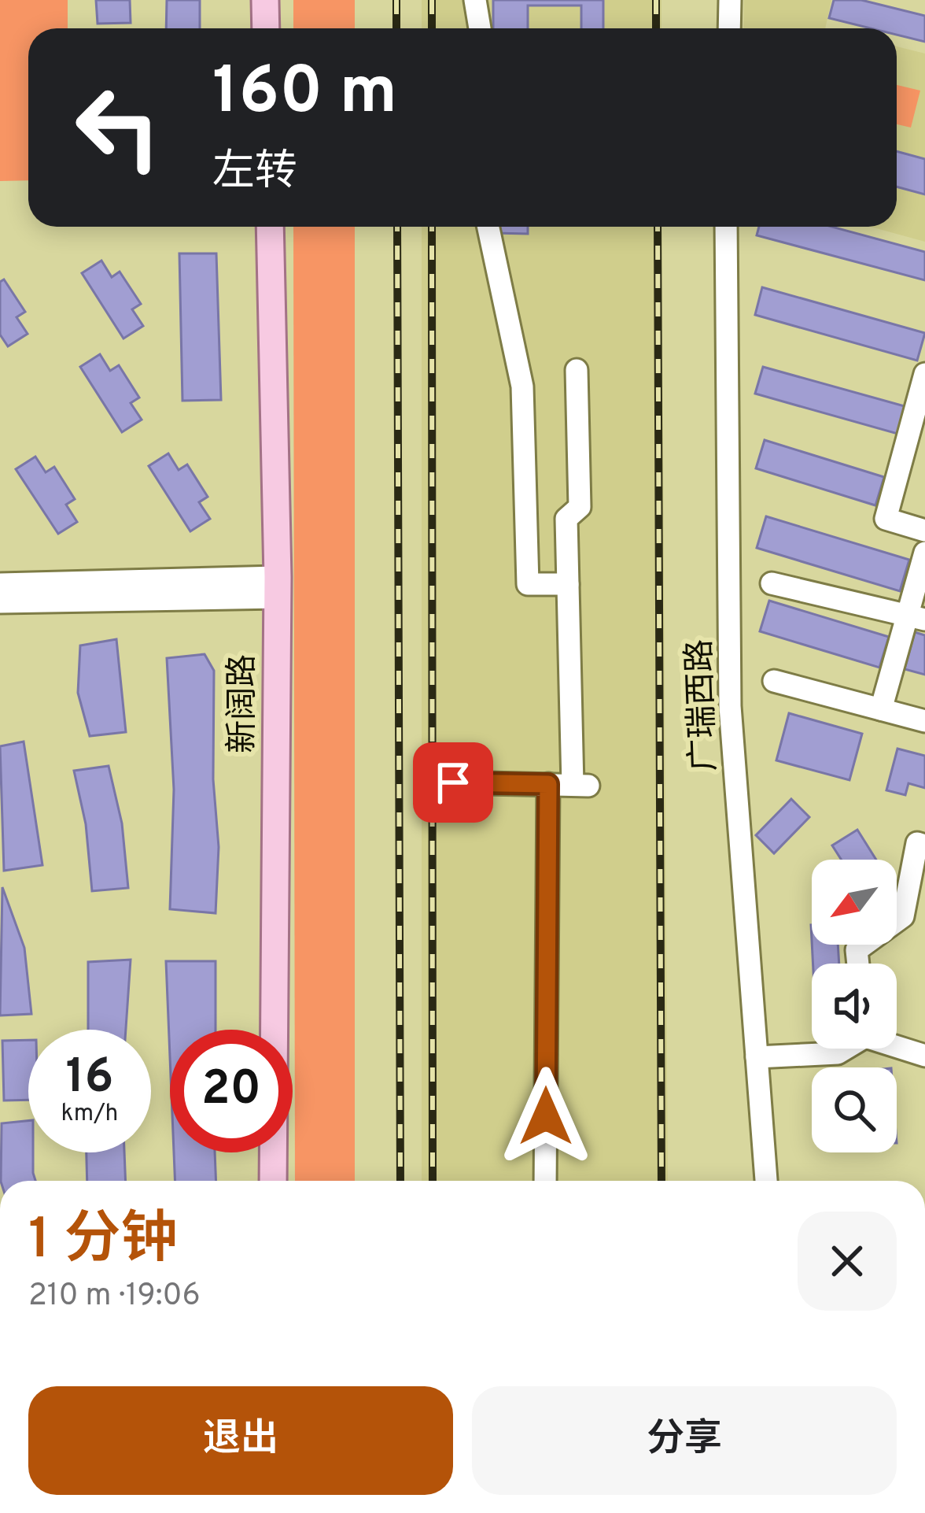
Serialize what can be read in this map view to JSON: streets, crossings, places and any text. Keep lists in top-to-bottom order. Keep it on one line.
{"streets":{"main road":["新阔路"],"street":["广瑞西路"]},"north":"bottom left","page":{"turn":["160 m","左转"],"speed":"16 km/h","limit":"20","heading":["1 分钟","210 m · 19:06"],"buttons":["退出","分享"]}}
